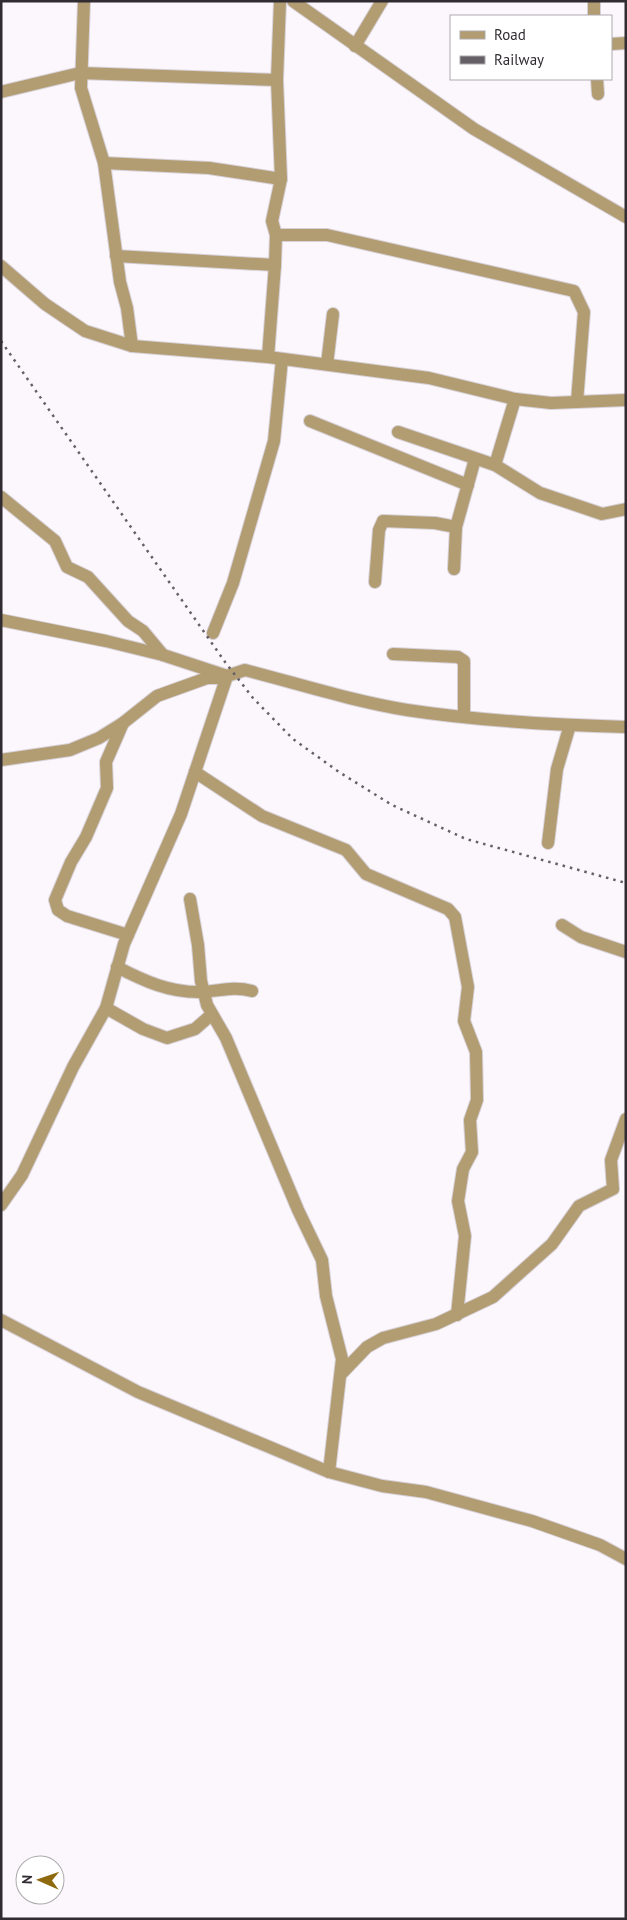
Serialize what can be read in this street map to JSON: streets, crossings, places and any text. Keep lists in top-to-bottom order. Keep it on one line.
{"legend":["Road","Railway"],"north":"left"}
